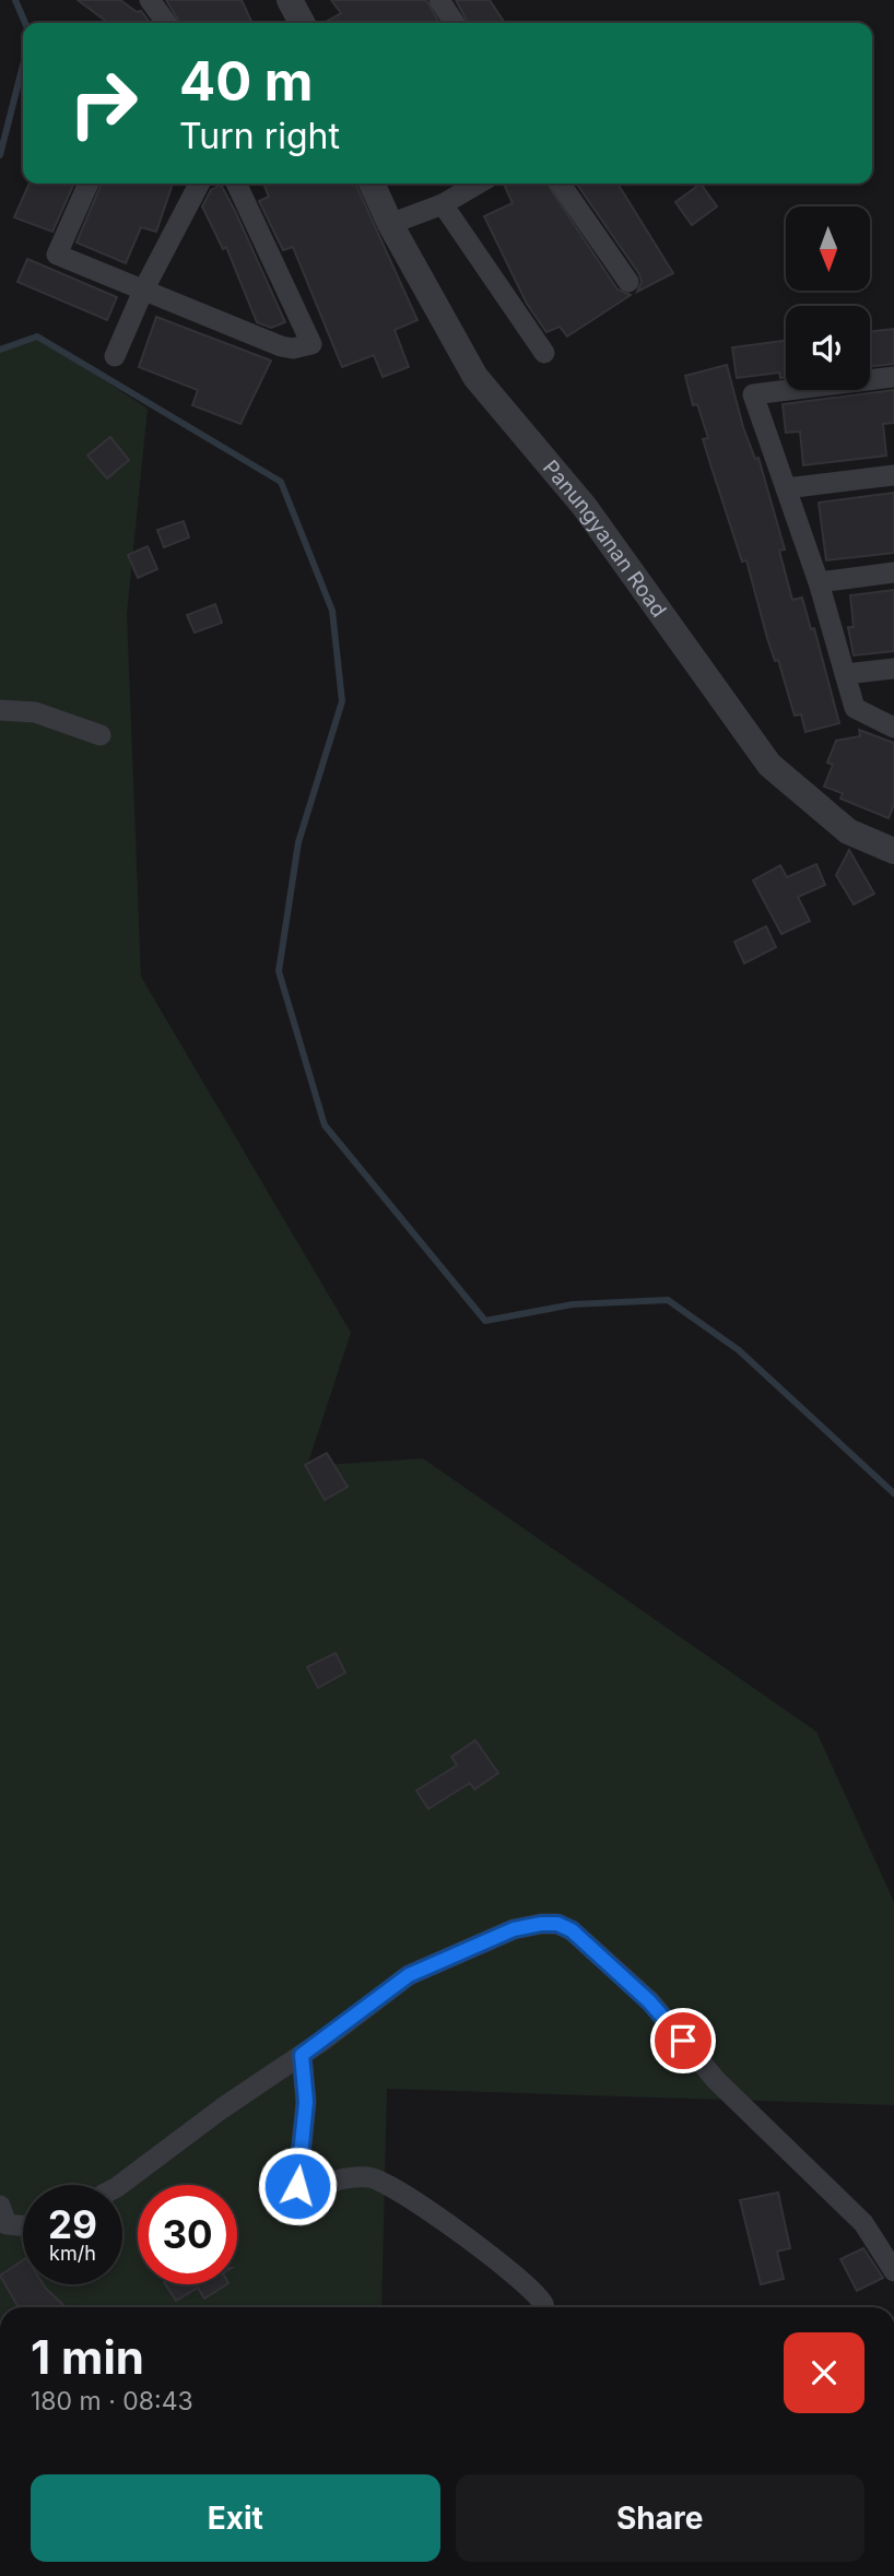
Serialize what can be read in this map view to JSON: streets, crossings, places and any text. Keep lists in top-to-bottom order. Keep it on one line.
{"streets":{"street":["Panungyanan Road"]},"north":"bottom","page":{"turn":["40 m","Turn right"],"speed":"29 km/h","limit":"30","heading":["1 min","180 m · 08:43"],"buttons":["Exit","Share"]}}
